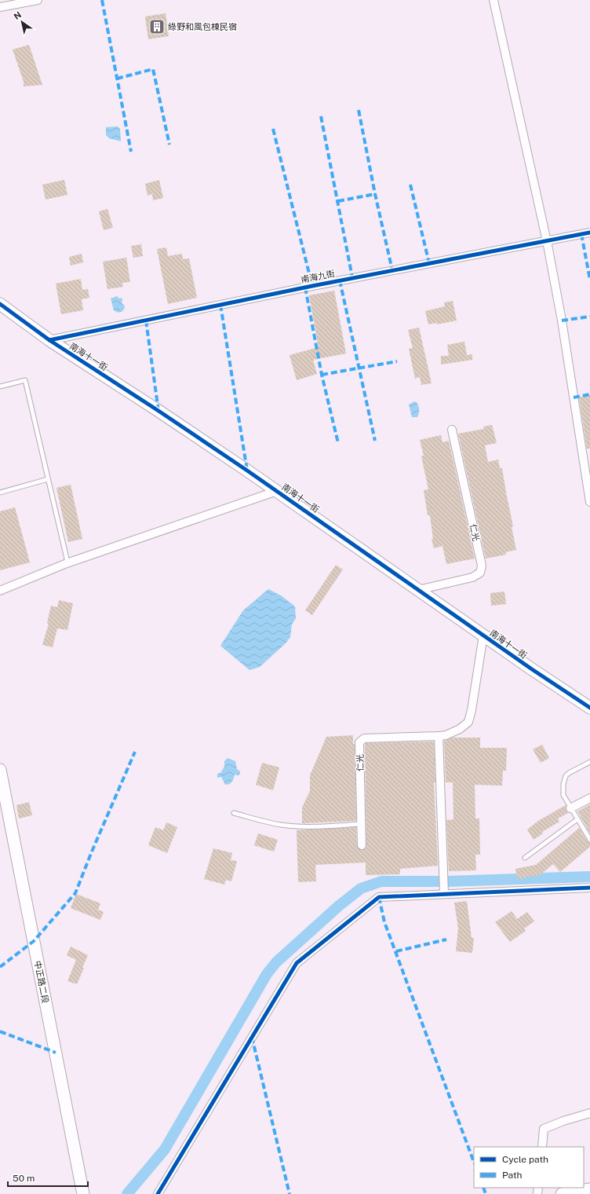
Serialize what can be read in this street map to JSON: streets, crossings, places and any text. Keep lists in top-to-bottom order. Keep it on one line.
{"streets":{"street":["南海九街","南海十一街","仁光","中正路二段"]},"crossings":[["南海九街","南海十一街"],["南海十一街","仁光"]],"places":{"building":["綠野和風包棟民宿"]},"legend":["Cycle path","Path"],"scale_bar":"50 m","north":"top left"}
